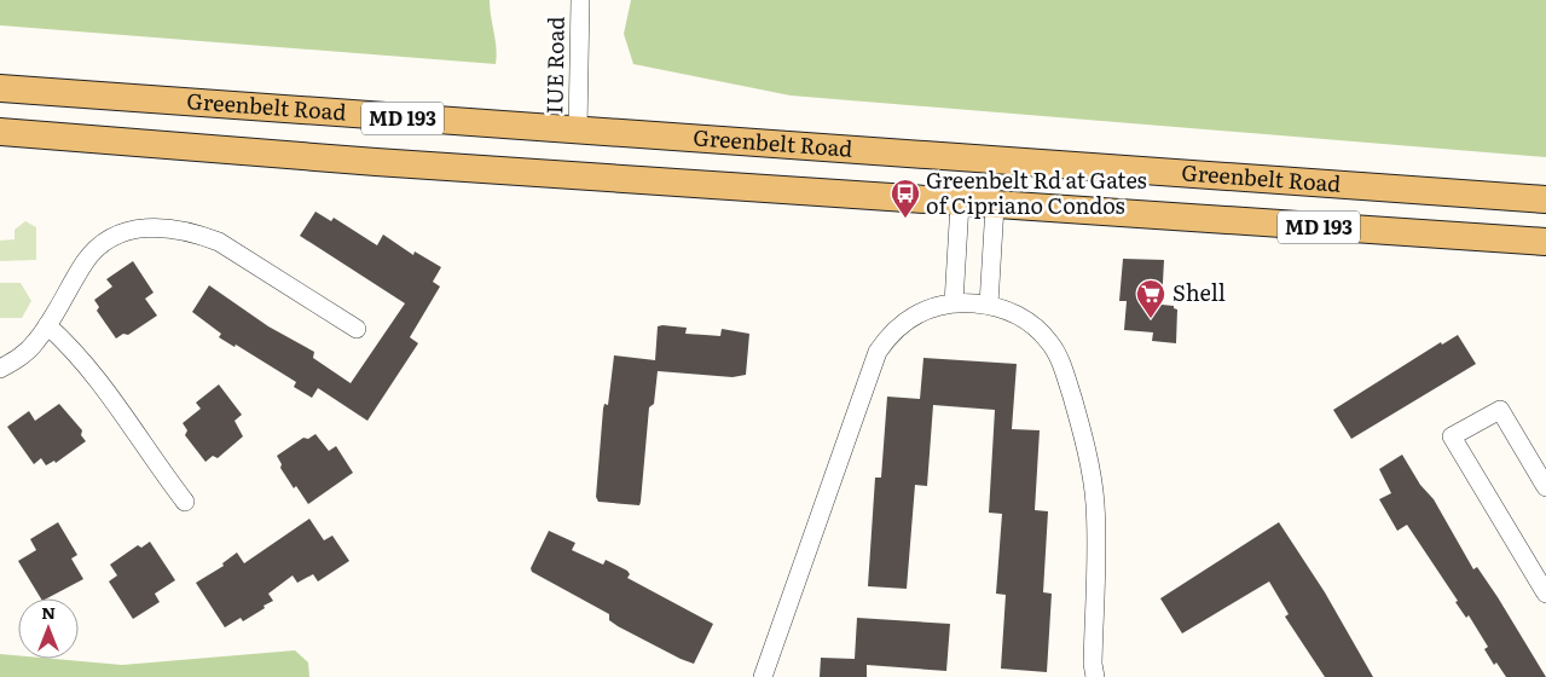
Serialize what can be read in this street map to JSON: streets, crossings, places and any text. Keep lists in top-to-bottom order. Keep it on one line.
{"streets":{"main road":["Greenbelt Road","MD 193"],"street":["IUE Road"]},"crossings":[["IUE Road","Greenbelt Road"]],"places":{"bus stop":["Greenbelt Rd at Gates of Cipriano Condos"],"supermarket":["Shell"]},"north":"top"}
